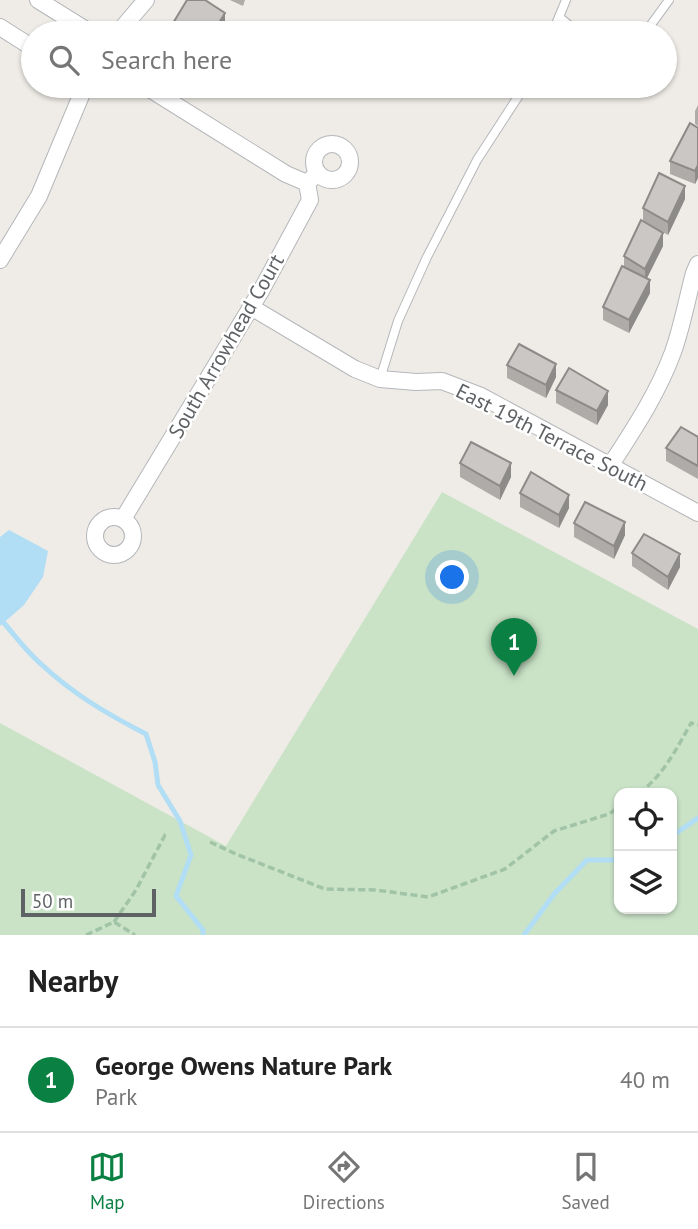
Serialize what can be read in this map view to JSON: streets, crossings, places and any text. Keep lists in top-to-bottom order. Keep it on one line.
{"streets":{"street":["South Arrowhead Court","East 19th Terrace South"]},"crossings":[["South Arrowhead Court","East 19th Terrace South"]],"scale_bar":"50 m","page":{"search":"Search here","pins":"1","scale":"50 m","heading":"Nearby","list":[{"mark":"1","name":"George Owens Nature Park","note":"Park","value":"40 m"}],"nav":["Map","Directions","Saved"]}}
